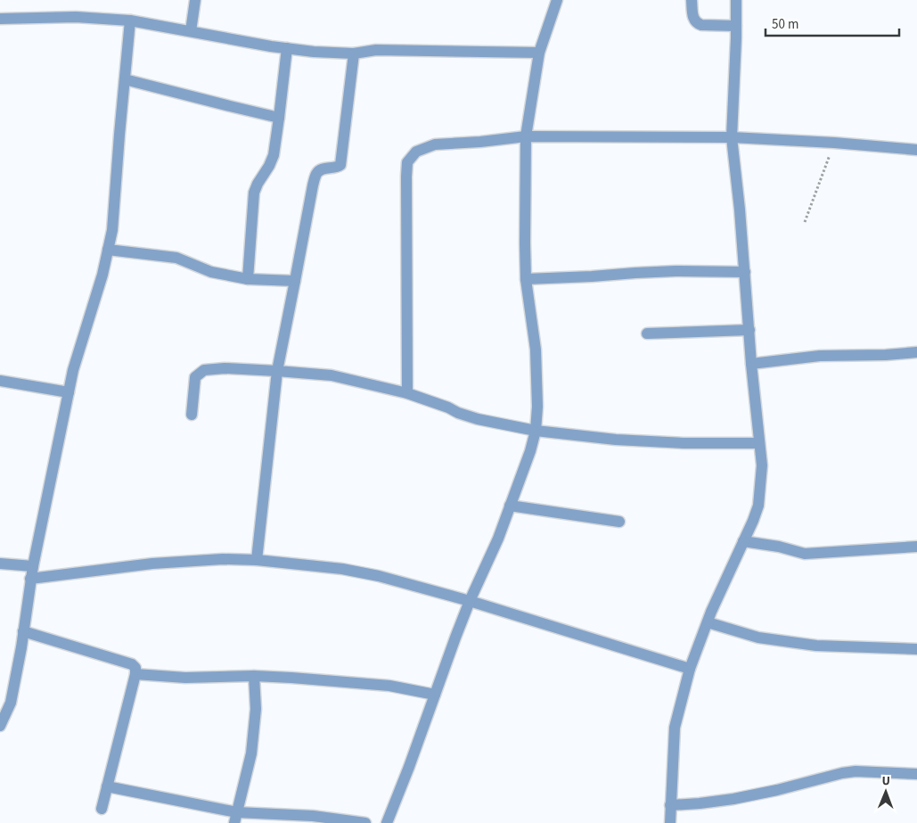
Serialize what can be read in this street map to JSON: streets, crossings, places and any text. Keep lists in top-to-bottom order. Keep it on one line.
{"scale_bar":"50 m","north":"top"}
